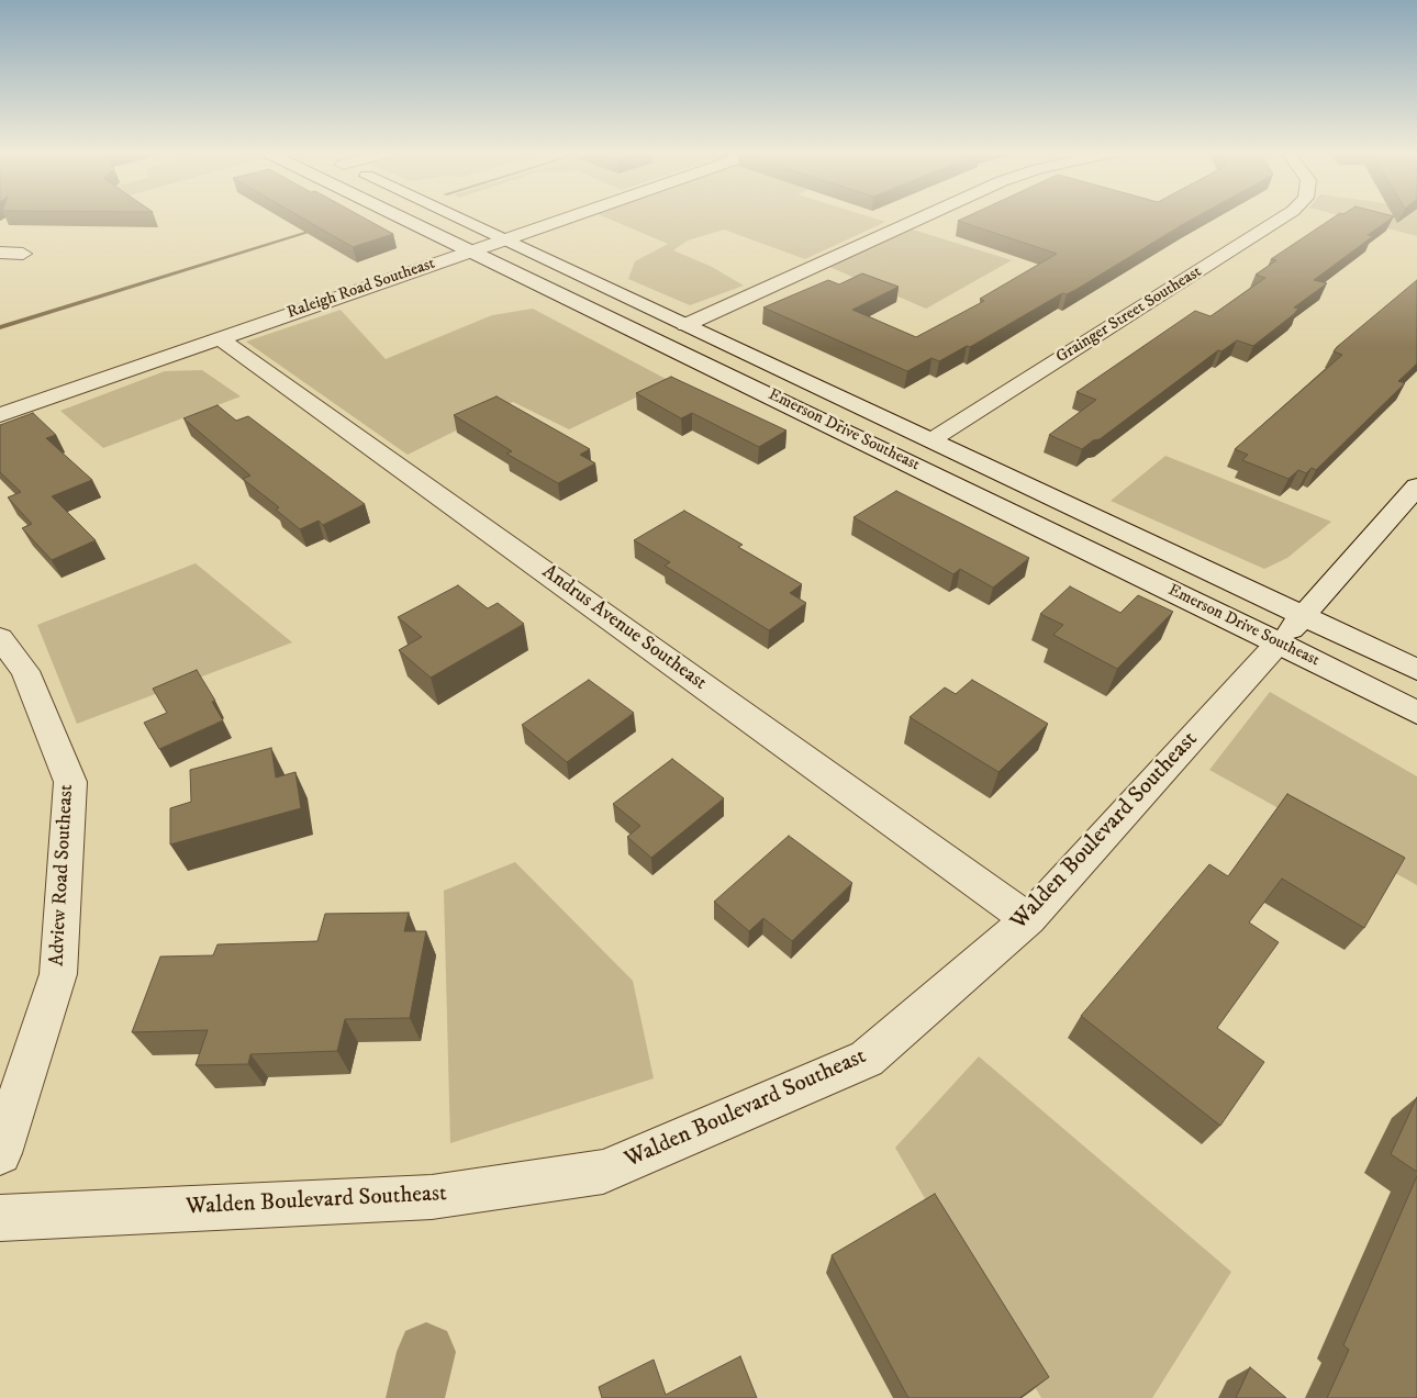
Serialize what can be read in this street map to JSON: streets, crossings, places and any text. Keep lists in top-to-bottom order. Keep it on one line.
{"streets":{"street":["Raleigh Road Southeast","Grainger Street Southeast","Emerson Drive Southeast","Andrus Avenue Southeast","Walden Boulevard Southeast","Adview Road Southeast"]},"crossings":[["Raleigh Road Southeast","Emerson Drive Southeast"],["Raleigh Road Southeast","Andrus Avenue Southeast"],["Grainger Street Southeast","Emerson Drive Southeast"],["Emerson Drive Southeast","Walden Boulevard Southeast"],["Andrus Avenue Southeast","Walden Boulevard Southeast"]]}
